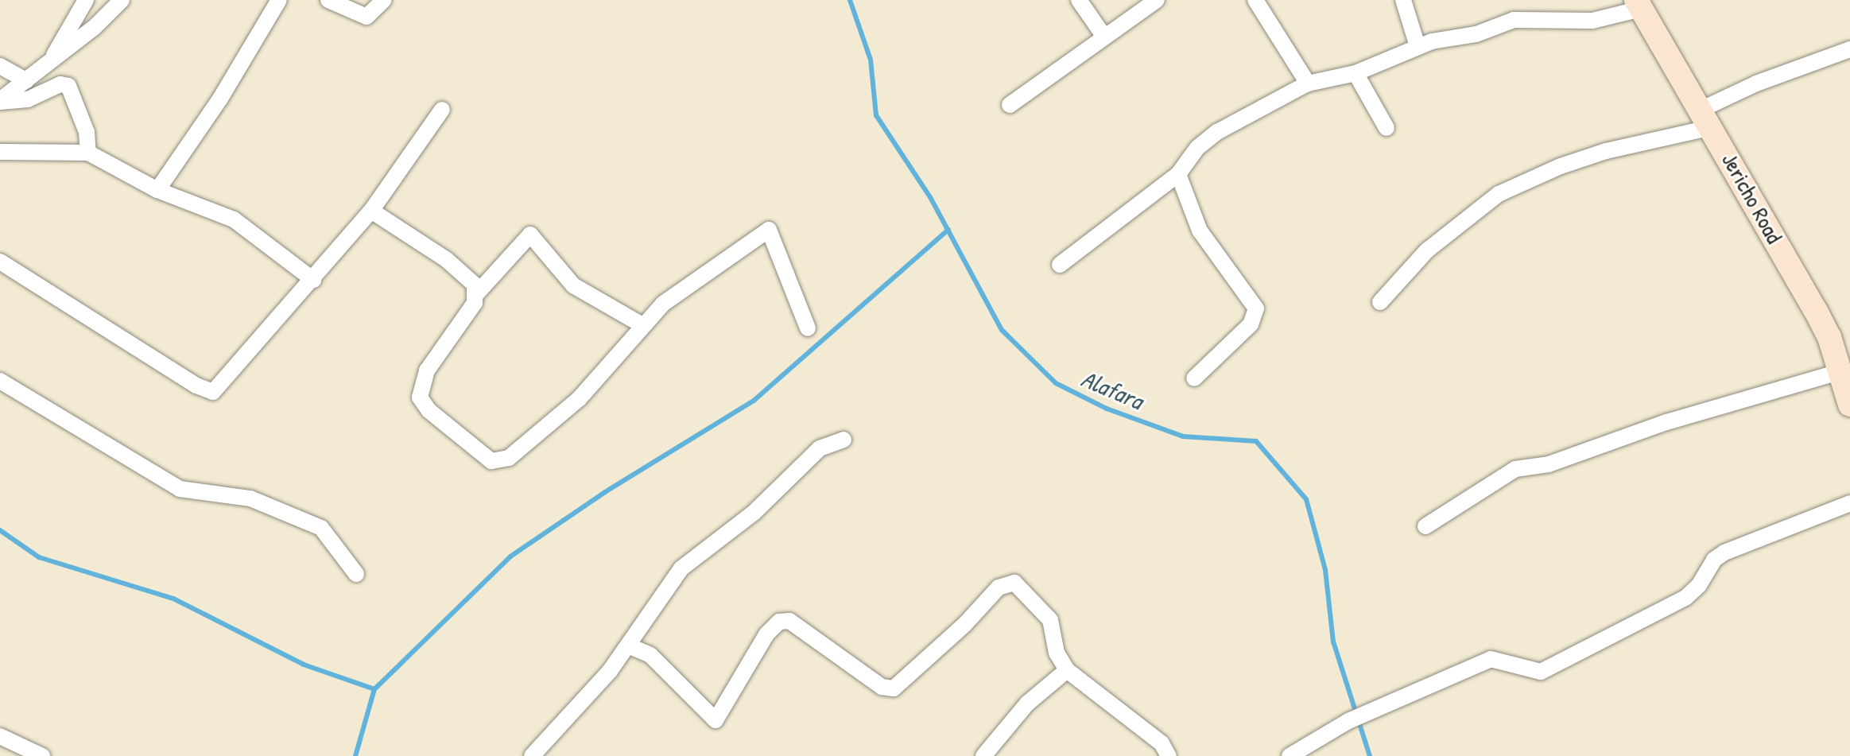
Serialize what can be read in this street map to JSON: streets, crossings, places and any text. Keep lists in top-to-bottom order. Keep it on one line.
{"streets":{"street":["Jericho Road"]},"water":["Alafara"]}
